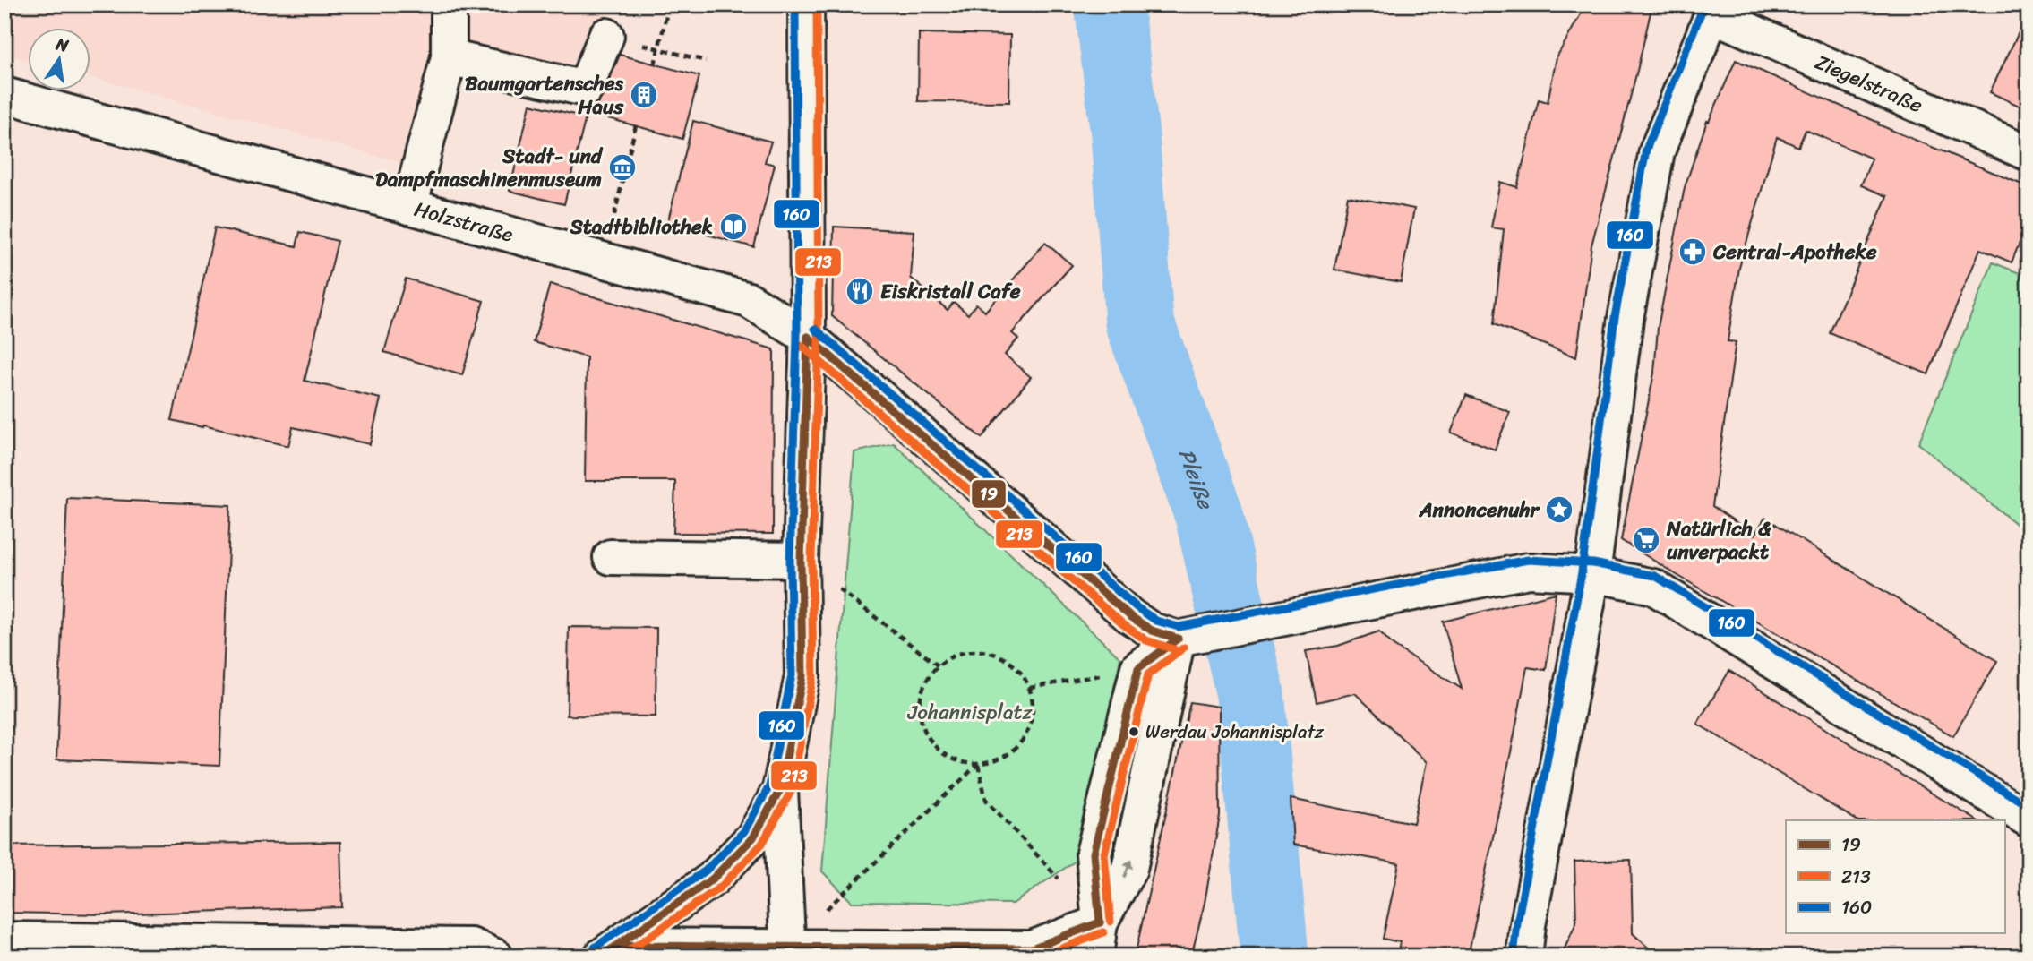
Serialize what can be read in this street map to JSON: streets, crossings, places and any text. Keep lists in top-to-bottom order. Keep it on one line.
{"streets":{"street":["Ziegelstraße","Holzstraße"]},"water":["Pleiße"],"parks":["Johannisplatz"],"places":{"building":["Baumgartensches Haus"],"museum":["Stadt- und Dampfmaschinenmuseum"],"library":["Stadtbibliothek"],"pharmacy":["Central-Apotheke"],"restaurant":["Eiskristall Cafe"],"place":["Annoncenuhr"],"supermarket":["Natürlich & unverpackt"],"other":["Werdau Johannisplatz"]},"lines":["transit line 213","transit line 160","transit line 19"],"legend":["19","213","160"],"north":"top"}
